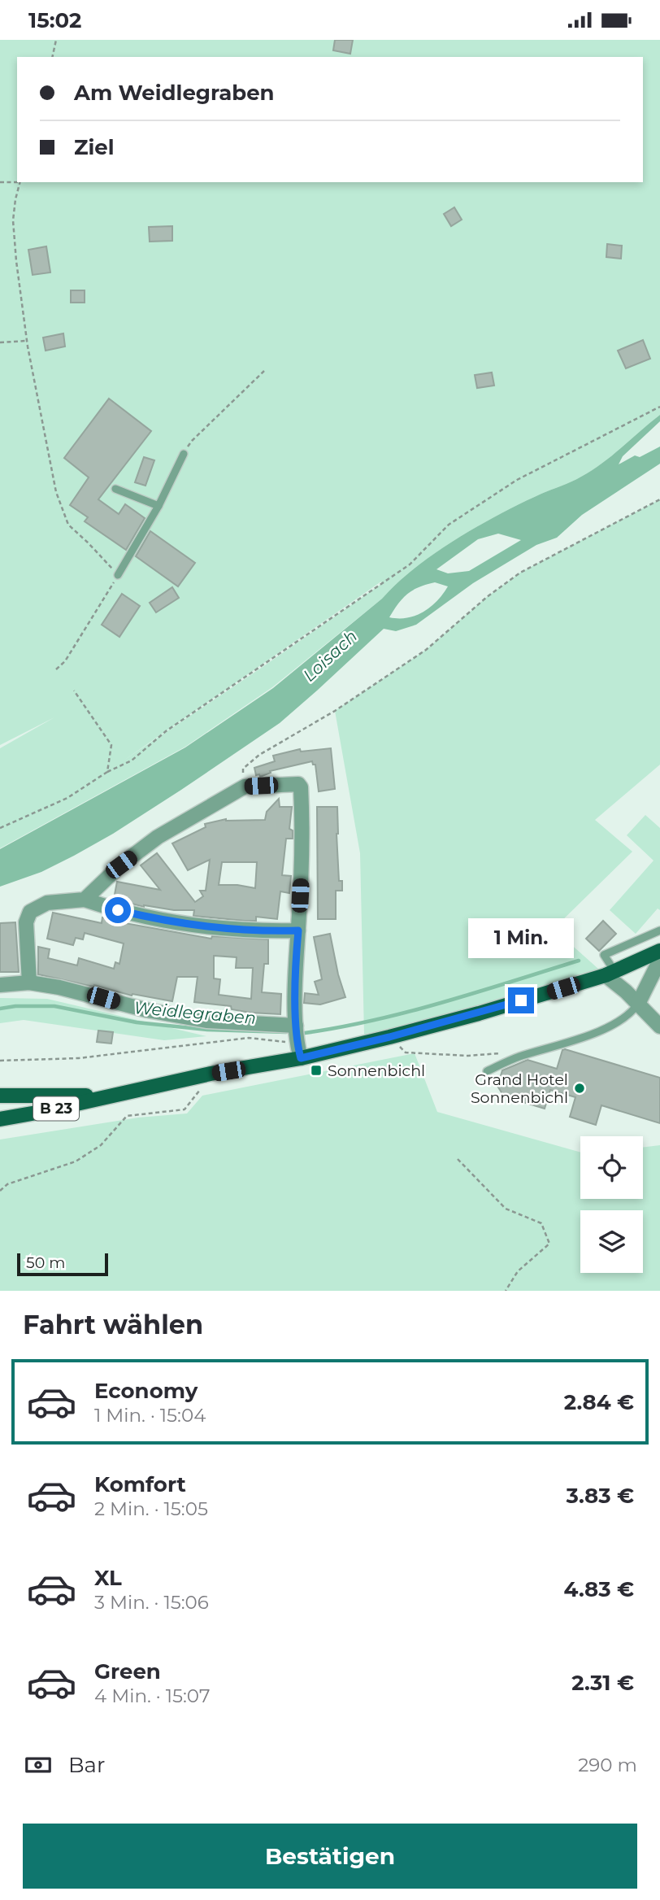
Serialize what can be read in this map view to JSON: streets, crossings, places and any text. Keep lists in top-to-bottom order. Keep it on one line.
{"streets":{"main road":["B 23"]},"water":["Loisach","Weidlegraben"],"places":{"transit":["Sonnenbichl"],"other":["Grand Hotel Sonnenbichl"]},"scale_bar":"50 m","page":{"status":"15:02","banner":["Am Weidlegraben","Ziel"],"bubble":"1 Min.","scale":"50 m","heading":"Fahrt wählen","list":[{"name":"Economy","note":"1 Min. · 15:04","value":"2.84 €"},{"name":"Komfort","note":"2 Min. · 15:05","value":"3.83 €"},{"name":"XL","note":"3 Min. · 15:06","value":"4.83 €"},{"name":"Green","note":"4 Min. · 15:07","value":"2.31 €"}],"pay":["Bar","290 m"],"buttons":"Bestätigen"}}
